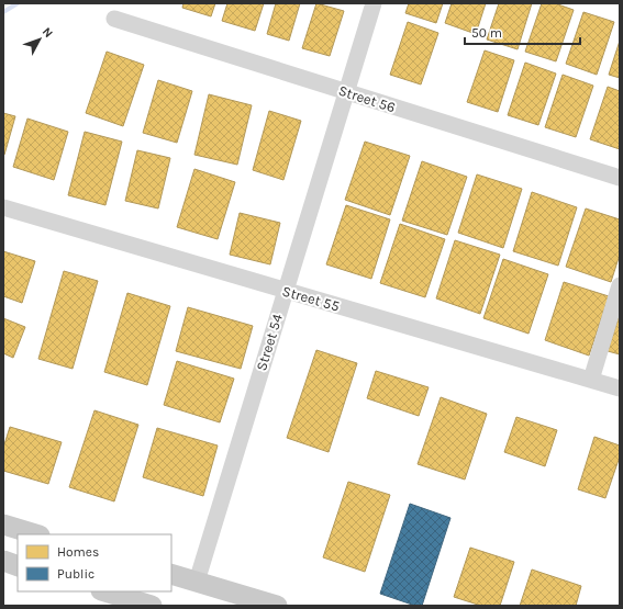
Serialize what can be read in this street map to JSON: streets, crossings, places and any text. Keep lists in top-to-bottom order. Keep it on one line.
{"streets":{"street":["Street 56","Street 55","Street 54"]},"crossings":[["Street 56","Street 54"],["Street 55","Street 54"]],"legend":["Homes","Public"],"scale_bar":"50 m","north":"top right"}
